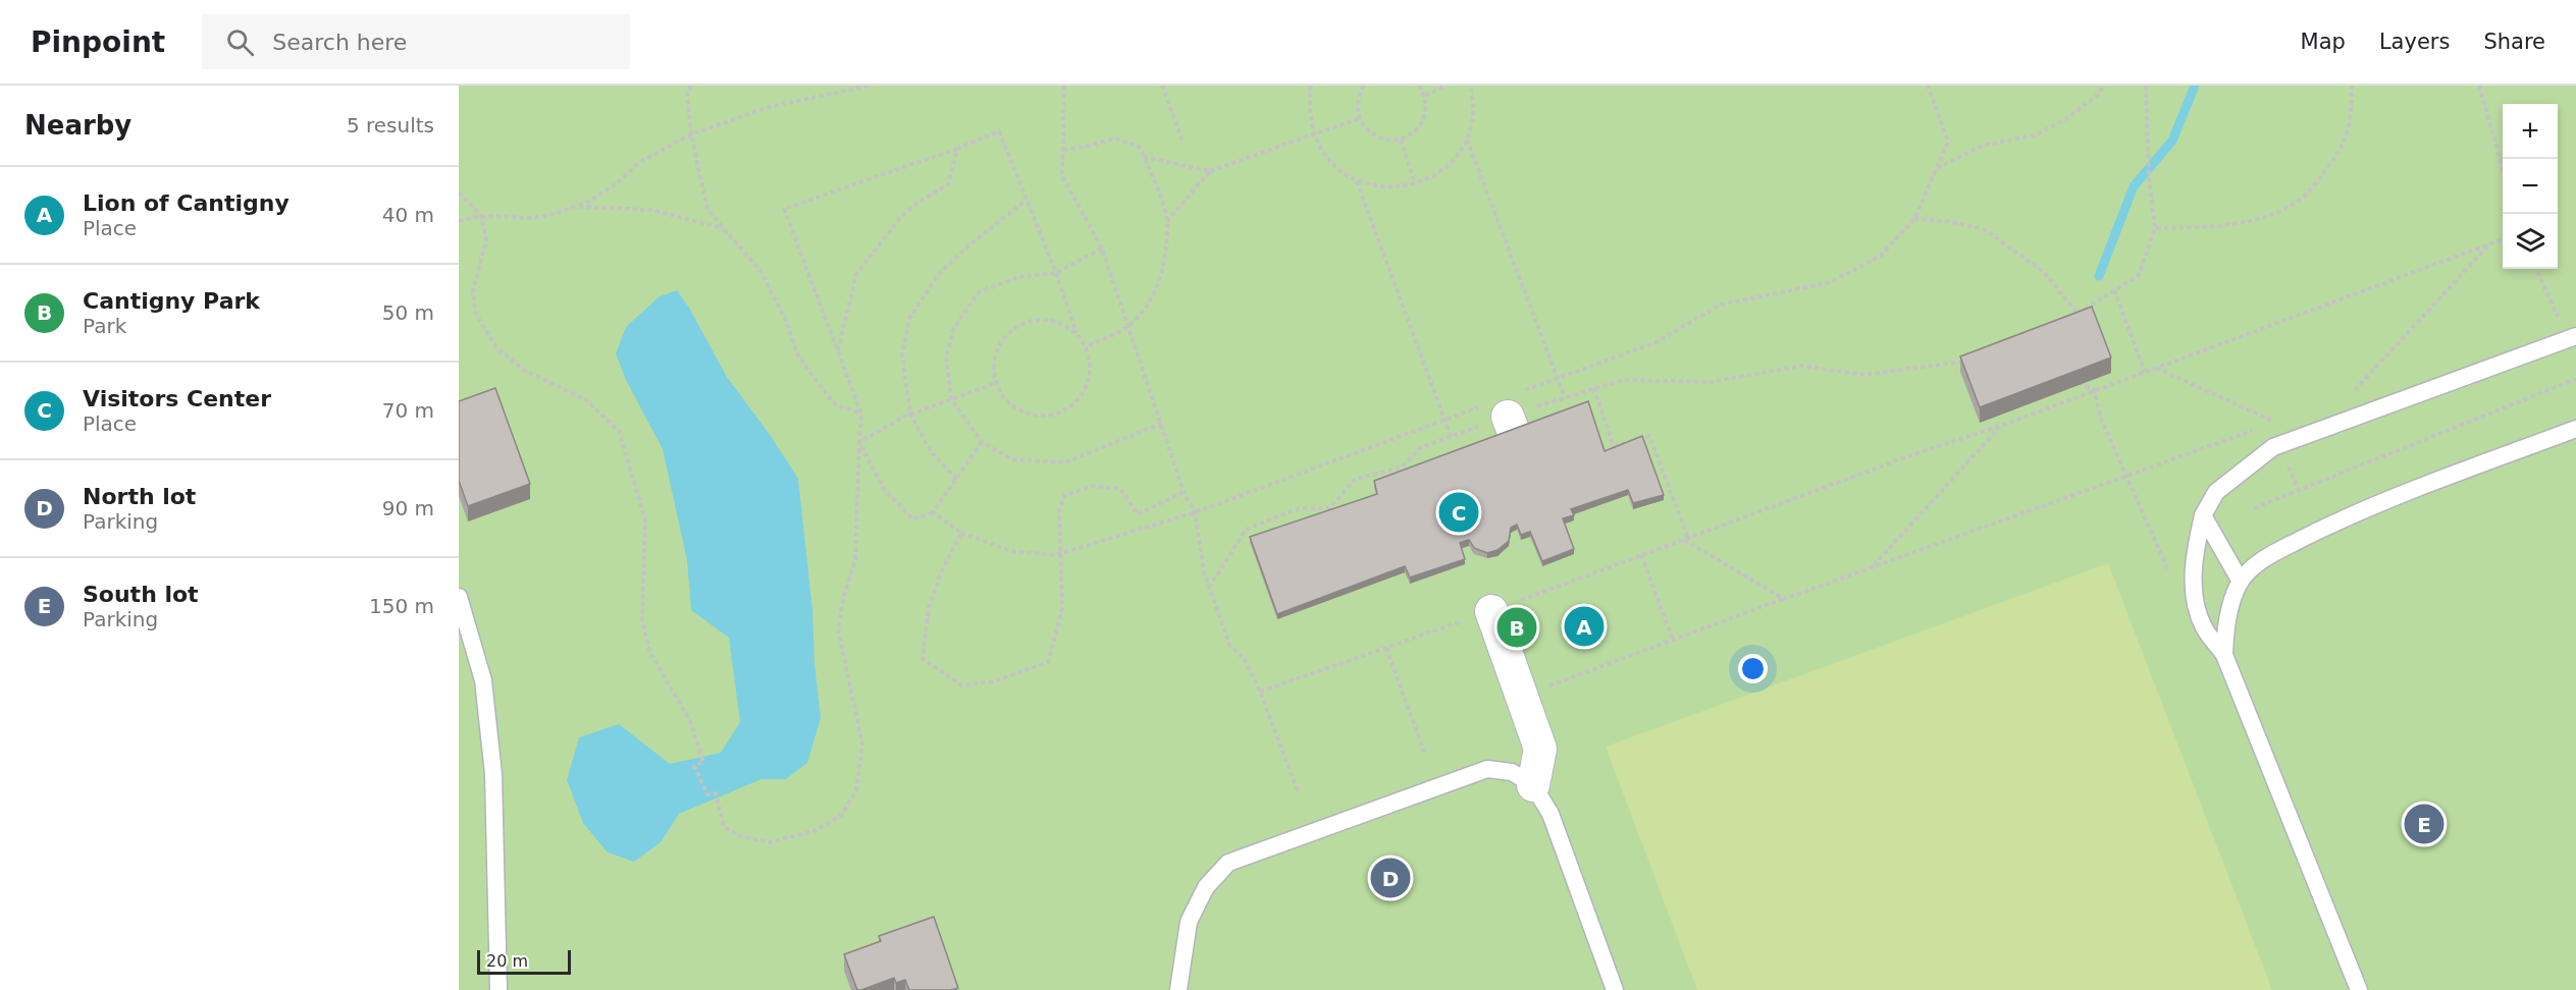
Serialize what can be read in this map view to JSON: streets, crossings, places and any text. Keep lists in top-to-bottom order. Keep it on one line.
{"scale_bar":"20 m","page":{"header":"Pinpoint","search":"Search here","nav":["Map","Layers","Share"],"heading":["Nearby","5 results"],"map_buttons":["+","−"],"list":[{"mark":"A","name":"Lion of Cantigny","note":"Place","value":"40 m"},{"mark":"B","name":"Cantigny Park","note":"Park","value":"50 m"},{"mark":"C","name":"Visitors Center","note":"Place","value":"70 m"},{"mark":"D","name":"North lot","note":"Parking","value":"90 m"},{"mark":"E","name":"South lot","note":"Parking","value":"150 m"}],"pins":["C","A","B","E","D"],"scale":"20 m"}}
